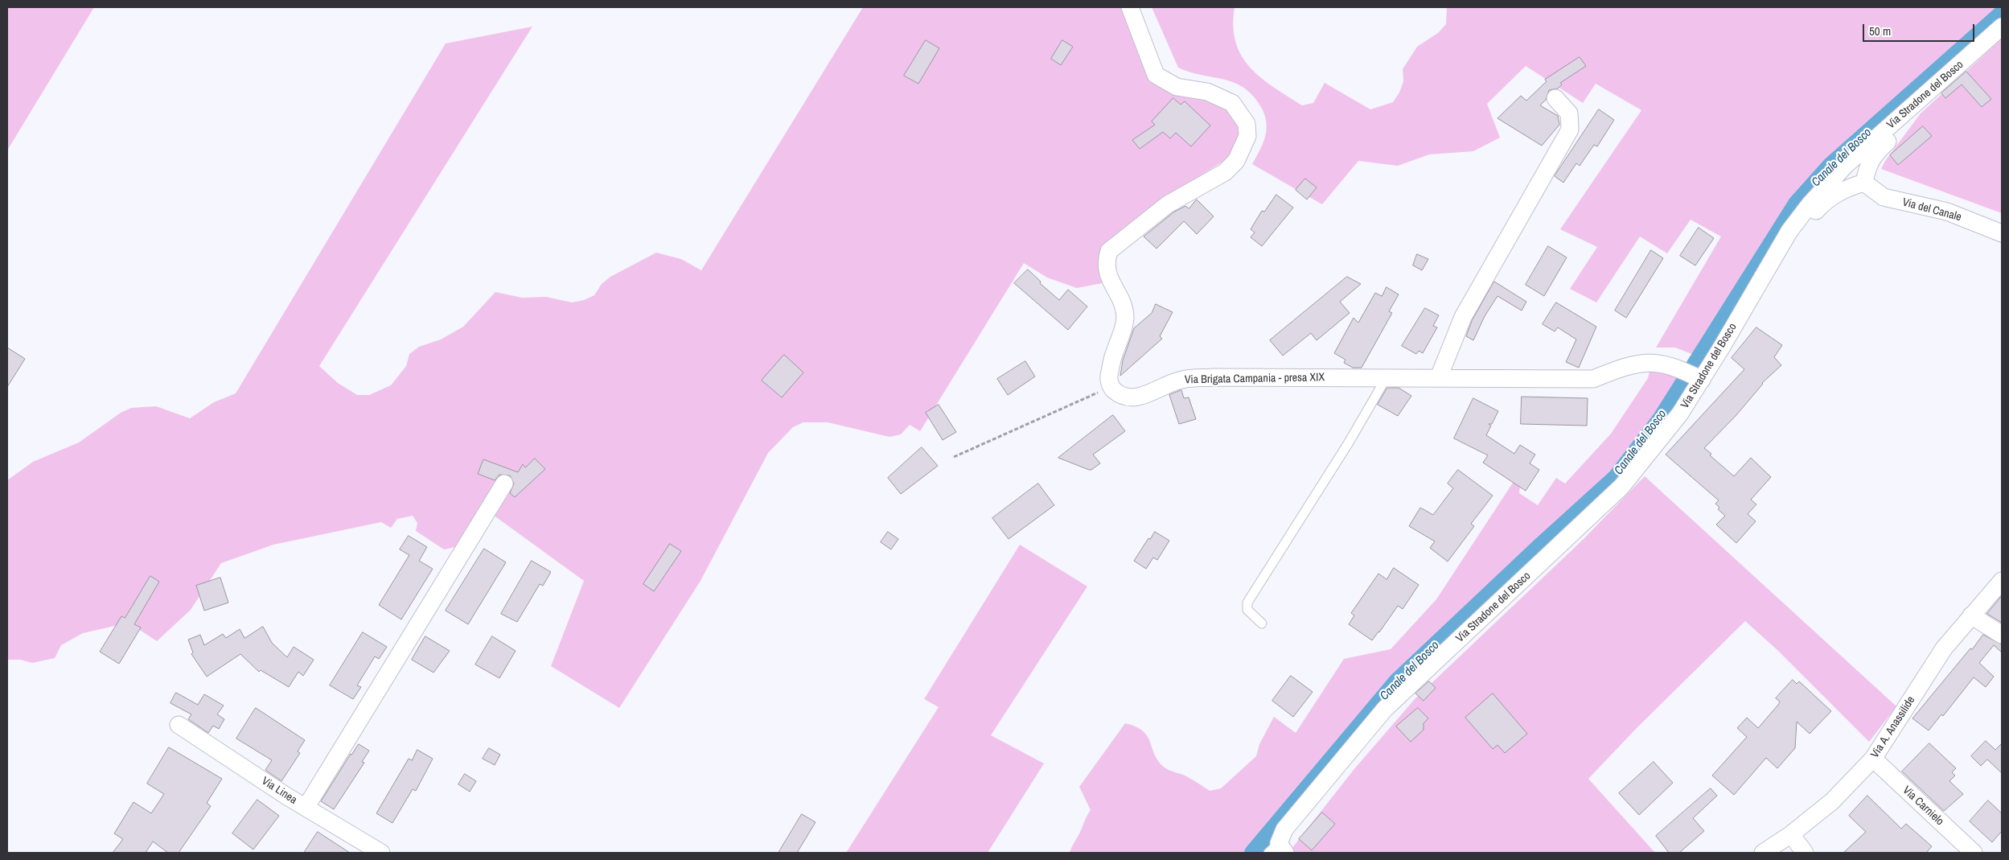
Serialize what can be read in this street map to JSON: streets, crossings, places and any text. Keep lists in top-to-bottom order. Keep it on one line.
{"streets":{"street":["Via Stradone del Bosco","Via del Canale","Via Brigata Campania - presa XIX","Via A. Anassilide","Via Linea","Via Carnielo"]},"crossings":[["Via Stradone del Bosco","Via Brigata Campania - presa XIX"],["Via A. Anassilide","Via Carnielo"]],"water":["Canale del Bosco"],"scale_bar":"50 m"}
